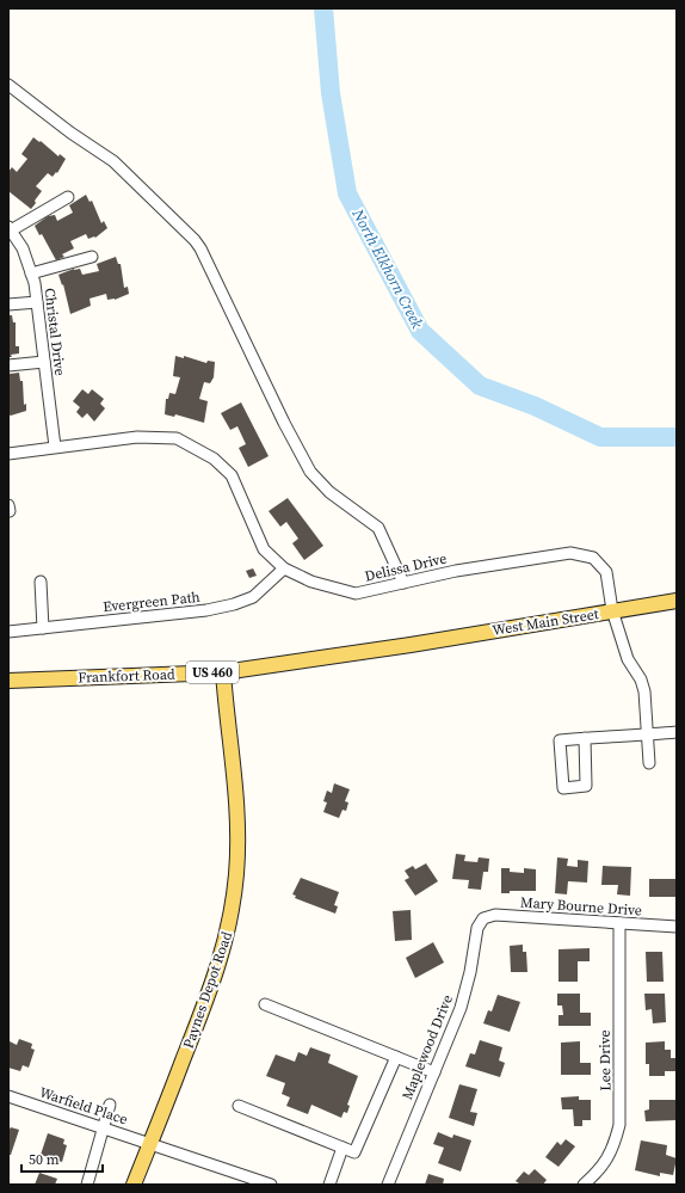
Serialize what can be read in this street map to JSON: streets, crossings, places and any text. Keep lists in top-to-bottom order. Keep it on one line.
{"streets":{"main road":["West Main Street","US 460","Frankfort Road","Paynes Depot Road"],"street":["Christal Drive","Delissa Drive","Evergreen Path","Mary Bourne Drive","Maplewood Drive","Lee Drive","Warfield Place"]},"crossings":[["Christal Drive","Delissa Drive"],["Delissa Drive","Evergreen Path"],["Delissa Drive","West Main Street"],["West Main Street","Frankfort Road"],["Frankfort Road","Paynes Depot Road"],["Mary Bourne Drive","Maplewood Drive"],["Mary Bourne Drive","Lee Drive"],["Paynes Depot Road","Warfield Place"]],"water":["North Elkhorn Creek"],"scale_bar":"50 m"}
